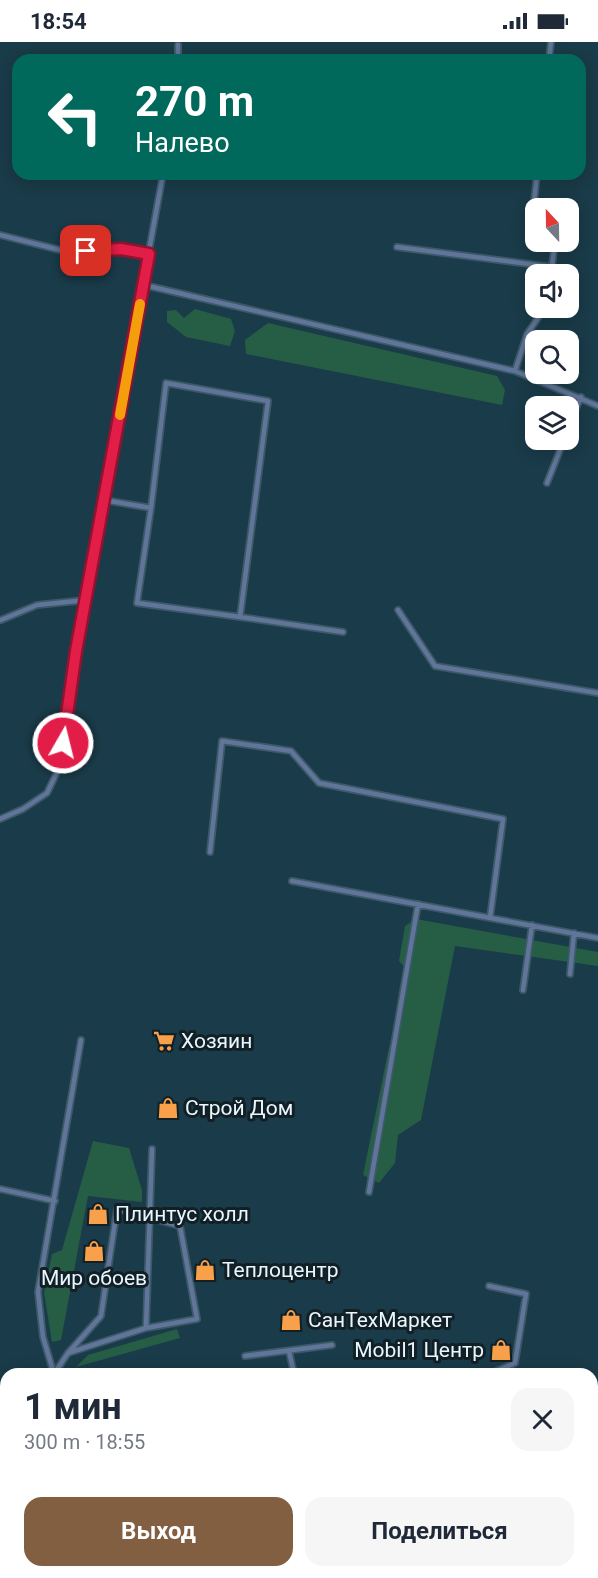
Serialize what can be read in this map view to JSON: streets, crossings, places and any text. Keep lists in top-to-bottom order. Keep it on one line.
{"places":{"supermarket":["Хозяин"],"shop":["Строй Дом","Плинтус холл","Мир обоев","Теплоцентр","СанТехМаркет","Mobil1 Центр"]},"north":"top","page":{"status":"18:54","turn":["270 m","Налево"],"heading":["1 мин","300 m · 18:55"],"buttons":["Выход","Поделиться"]}}
